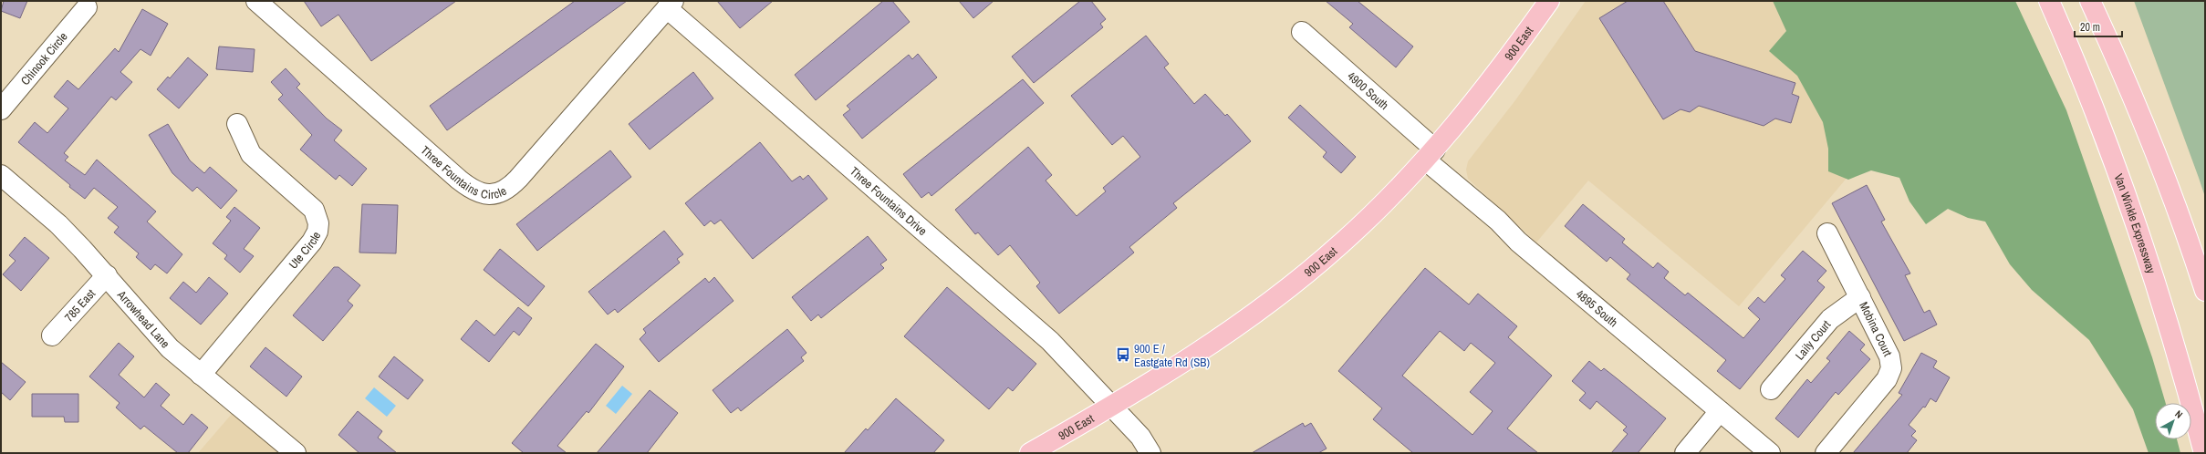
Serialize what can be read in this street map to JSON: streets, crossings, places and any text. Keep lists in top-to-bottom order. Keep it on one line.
{"streets":{"main road":["900 East","Van Winkle Expressway"],"street":["Chinook Circle","4900 South","Three Fountains Circle","Three Fountains Drive","Ute Circle","785 East","4895 South","Arrowhead Lane","Mobina Court","Laily Court"]},"crossings":[["900 East","4900 South"],["900 East","Three Fountains Drive"],["900 East","4895 South"],["4900 South","4895 South"],["Three Fountains Circle","Three Fountains Drive"],["Ute Circle","Arrowhead Lane"],["785 East","Arrowhead Lane"],["Mobina Court","Laily Court"]],"places":{"bus stop":["900 E / Eastgate Rd (SB)"]},"scale_bar":"20 m","north":"top right"}
